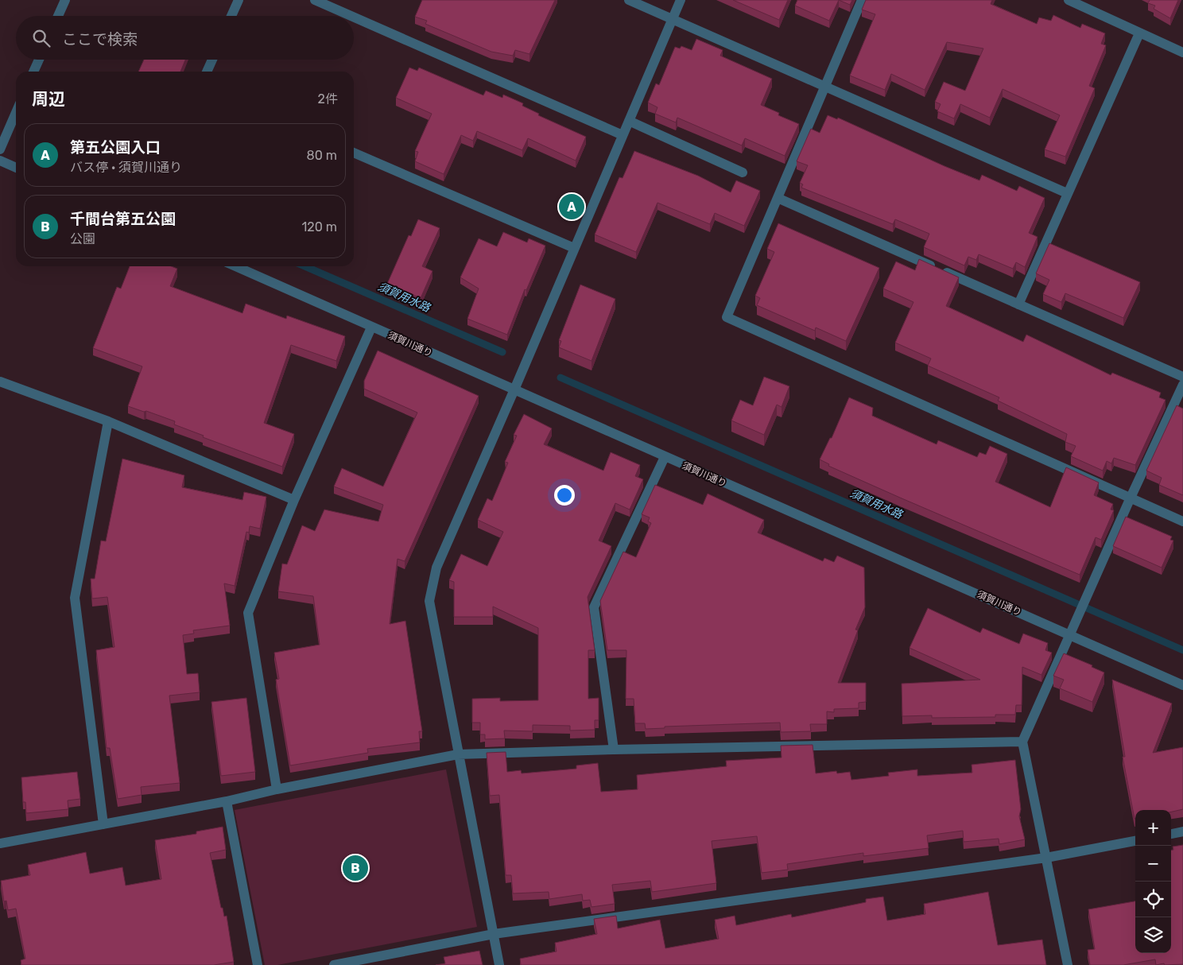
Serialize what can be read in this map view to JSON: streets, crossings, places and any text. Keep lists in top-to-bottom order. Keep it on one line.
{"streets":{"street":["須賀川通り"]},"water":["須賀用水路"],"page":{"search":"ここで検索","heading":["周辺","2件"],"list":[{"mark":"A","name":"第五公園入口","note":"バス停 · 須賀川通り","value":"80 m"},{"mark":"B","name":"千間台第五公園","note":"公園","value":"120 m"}],"pins":["A","B"],"map_buttons":["+","−"]}}
